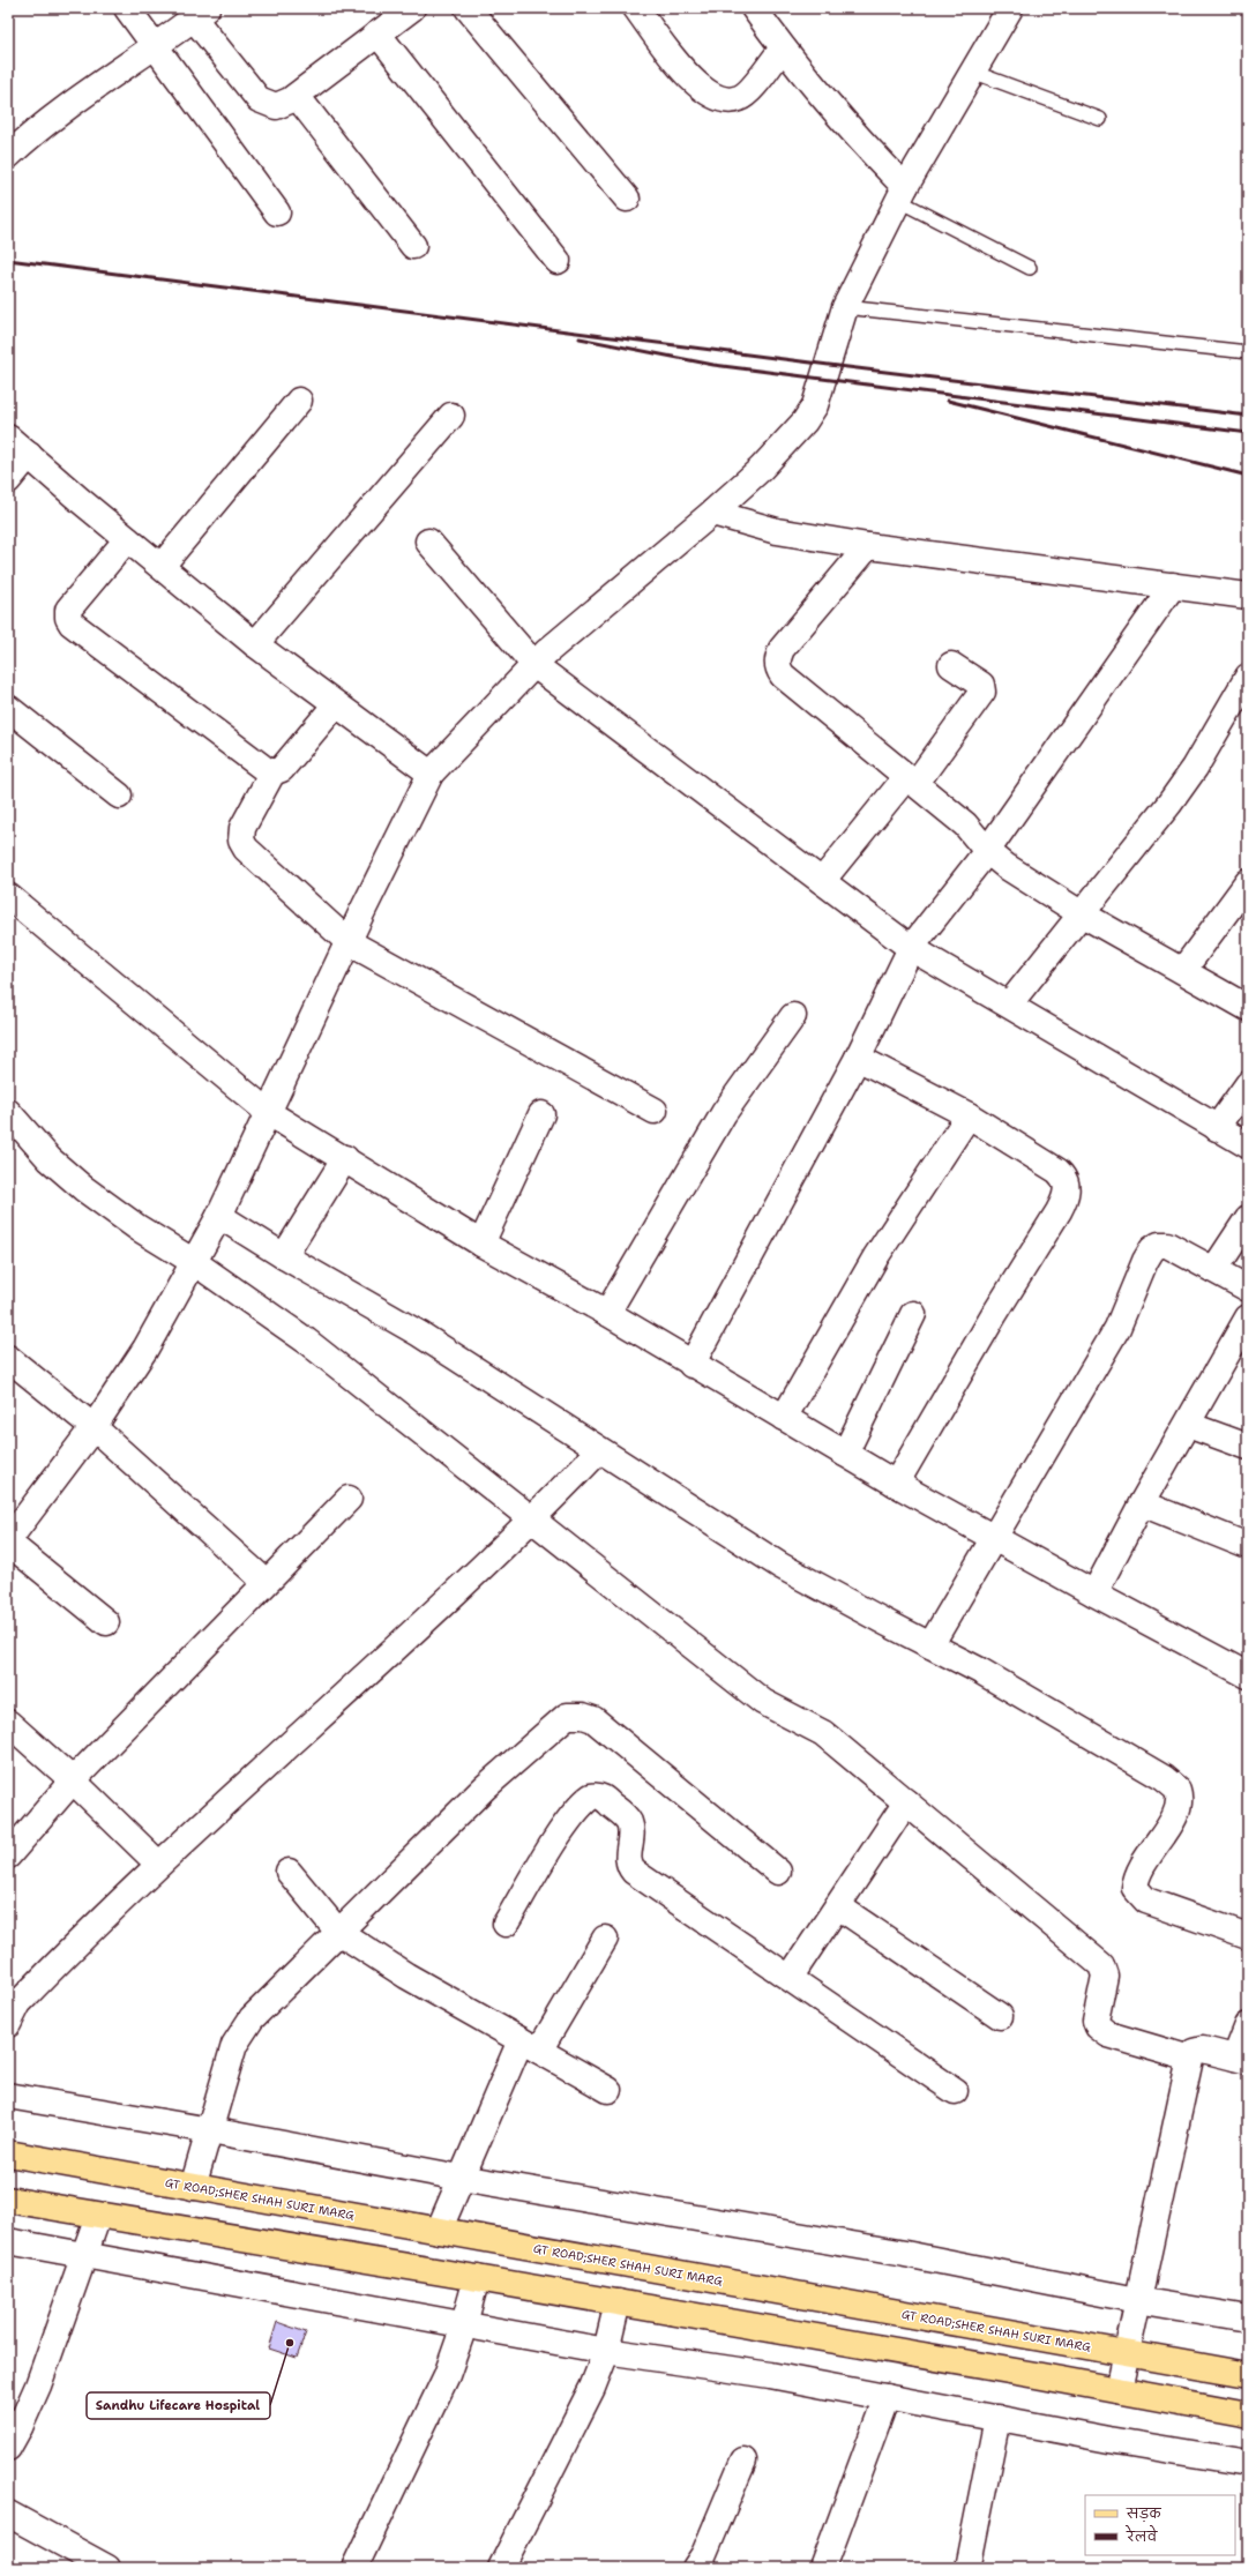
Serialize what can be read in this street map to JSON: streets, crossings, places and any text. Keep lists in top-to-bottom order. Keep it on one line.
{"streets":{"main road":["GT ROAD;SHER SHAH SURI MARG"]},"places":["Sandhu Lifecare Hospital"],"legend":["सड़क","रेलवे"]}
